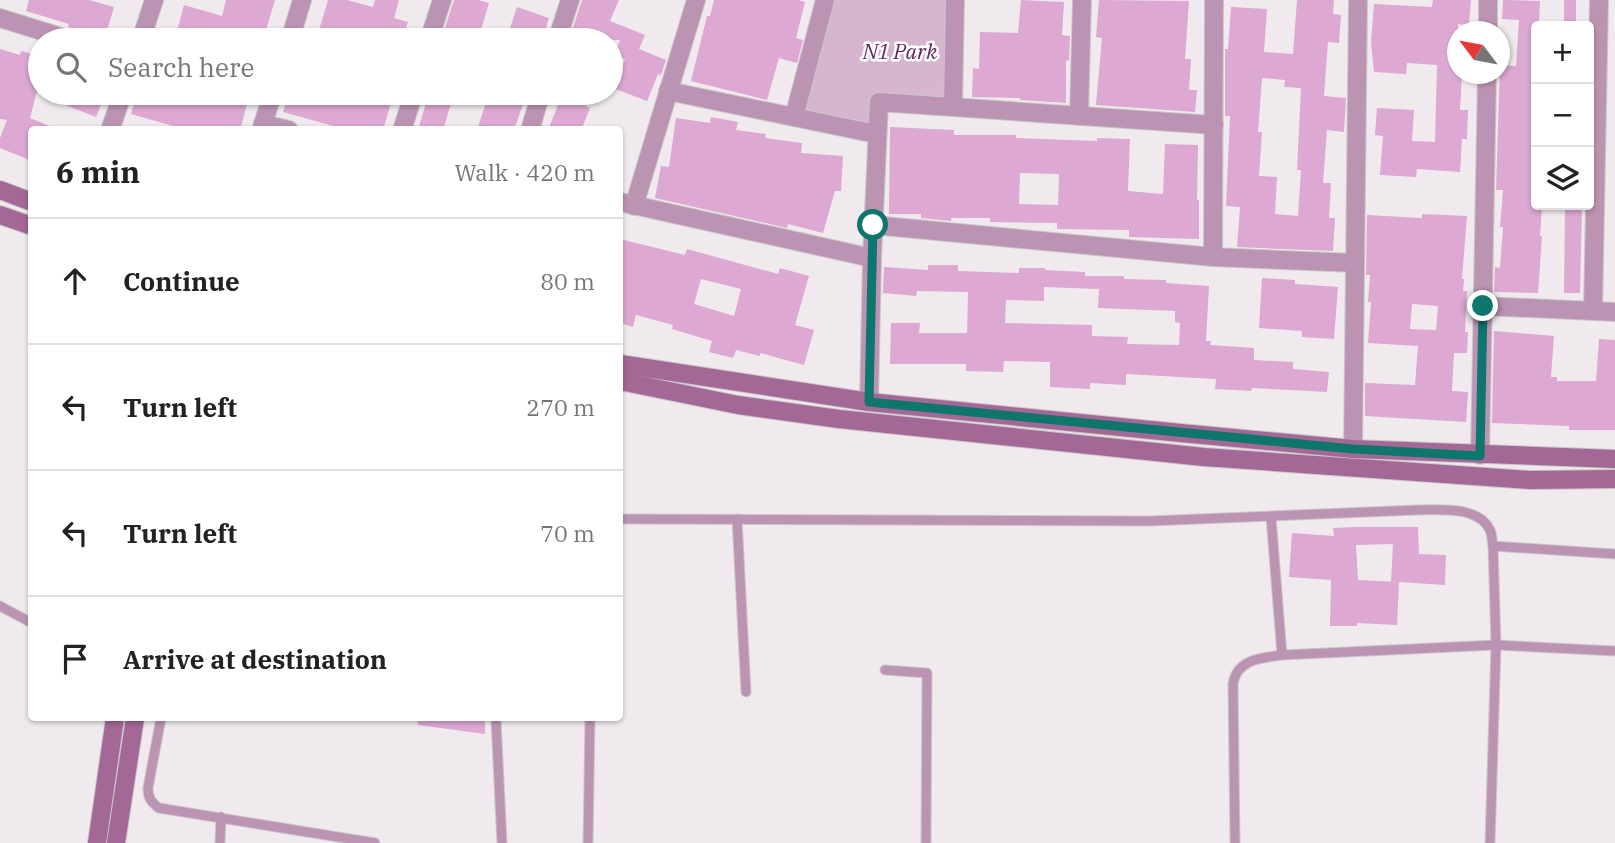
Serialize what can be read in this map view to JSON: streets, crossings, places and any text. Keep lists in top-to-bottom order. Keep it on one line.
{"parks":["N1 Park"],"north":"top left","page":{"map_buttons":["+","−"],"search":"Search here","heading":["6 min","Walk · 420 m"],"list":[["Continue","80 m"],["Turn left","270 m"],["Turn left","70 m"],"Arrive at destination"]}}
